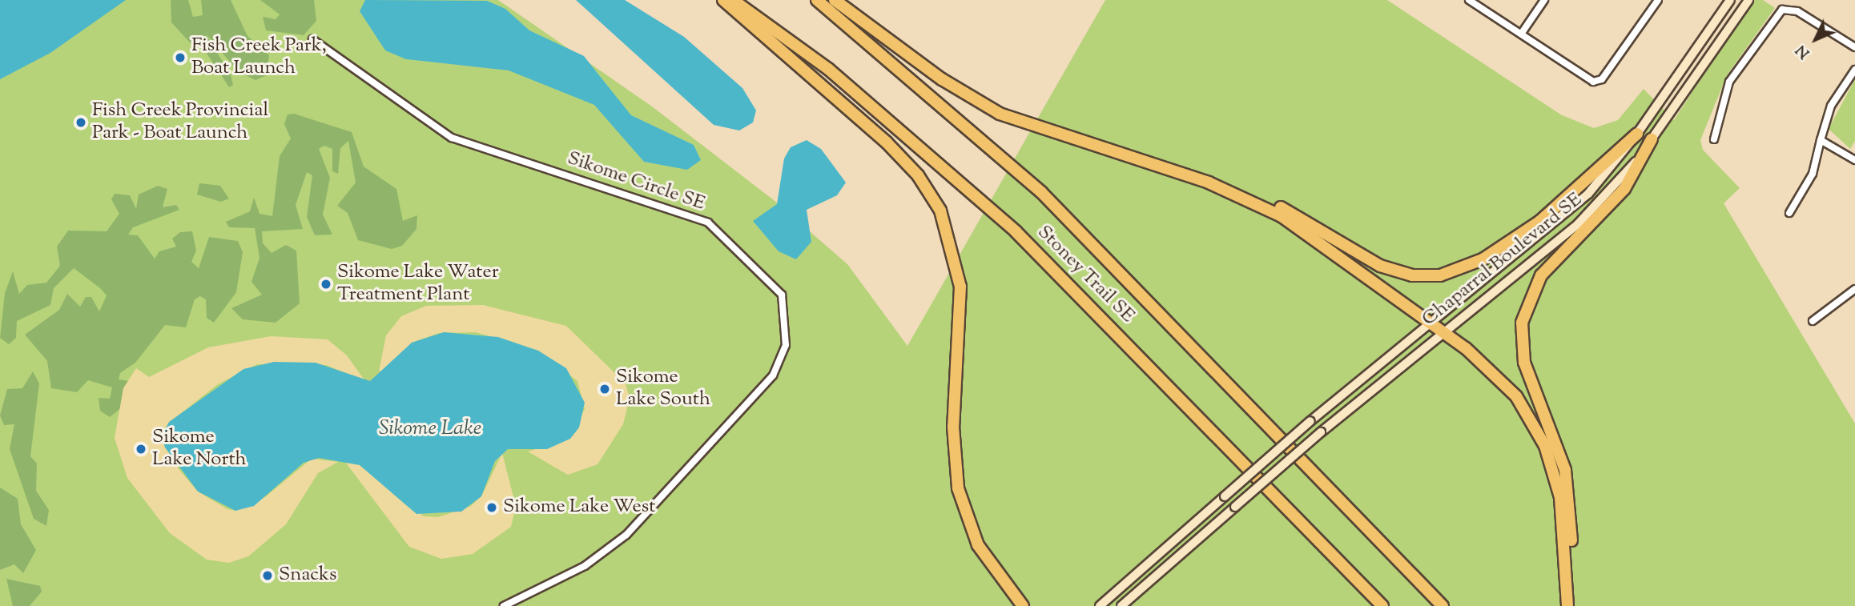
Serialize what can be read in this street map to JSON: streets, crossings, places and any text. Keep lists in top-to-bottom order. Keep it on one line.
{"streets":{"highway":["Stoney Trail SE"],"main road":["Chaparral Boulevard SE"],"street":["Sikome Circle SE"]},"water":["Sikome Lake"],"places":["Fish Creek Park, Boat Launch","Fish Creek Provincial Park - Boat Launch","Sikome Lake Water Treatment Plant","Sikome Lake South","Sikome Lake North","Sikome Lake West","Snacks"],"north":"bottom left"}
